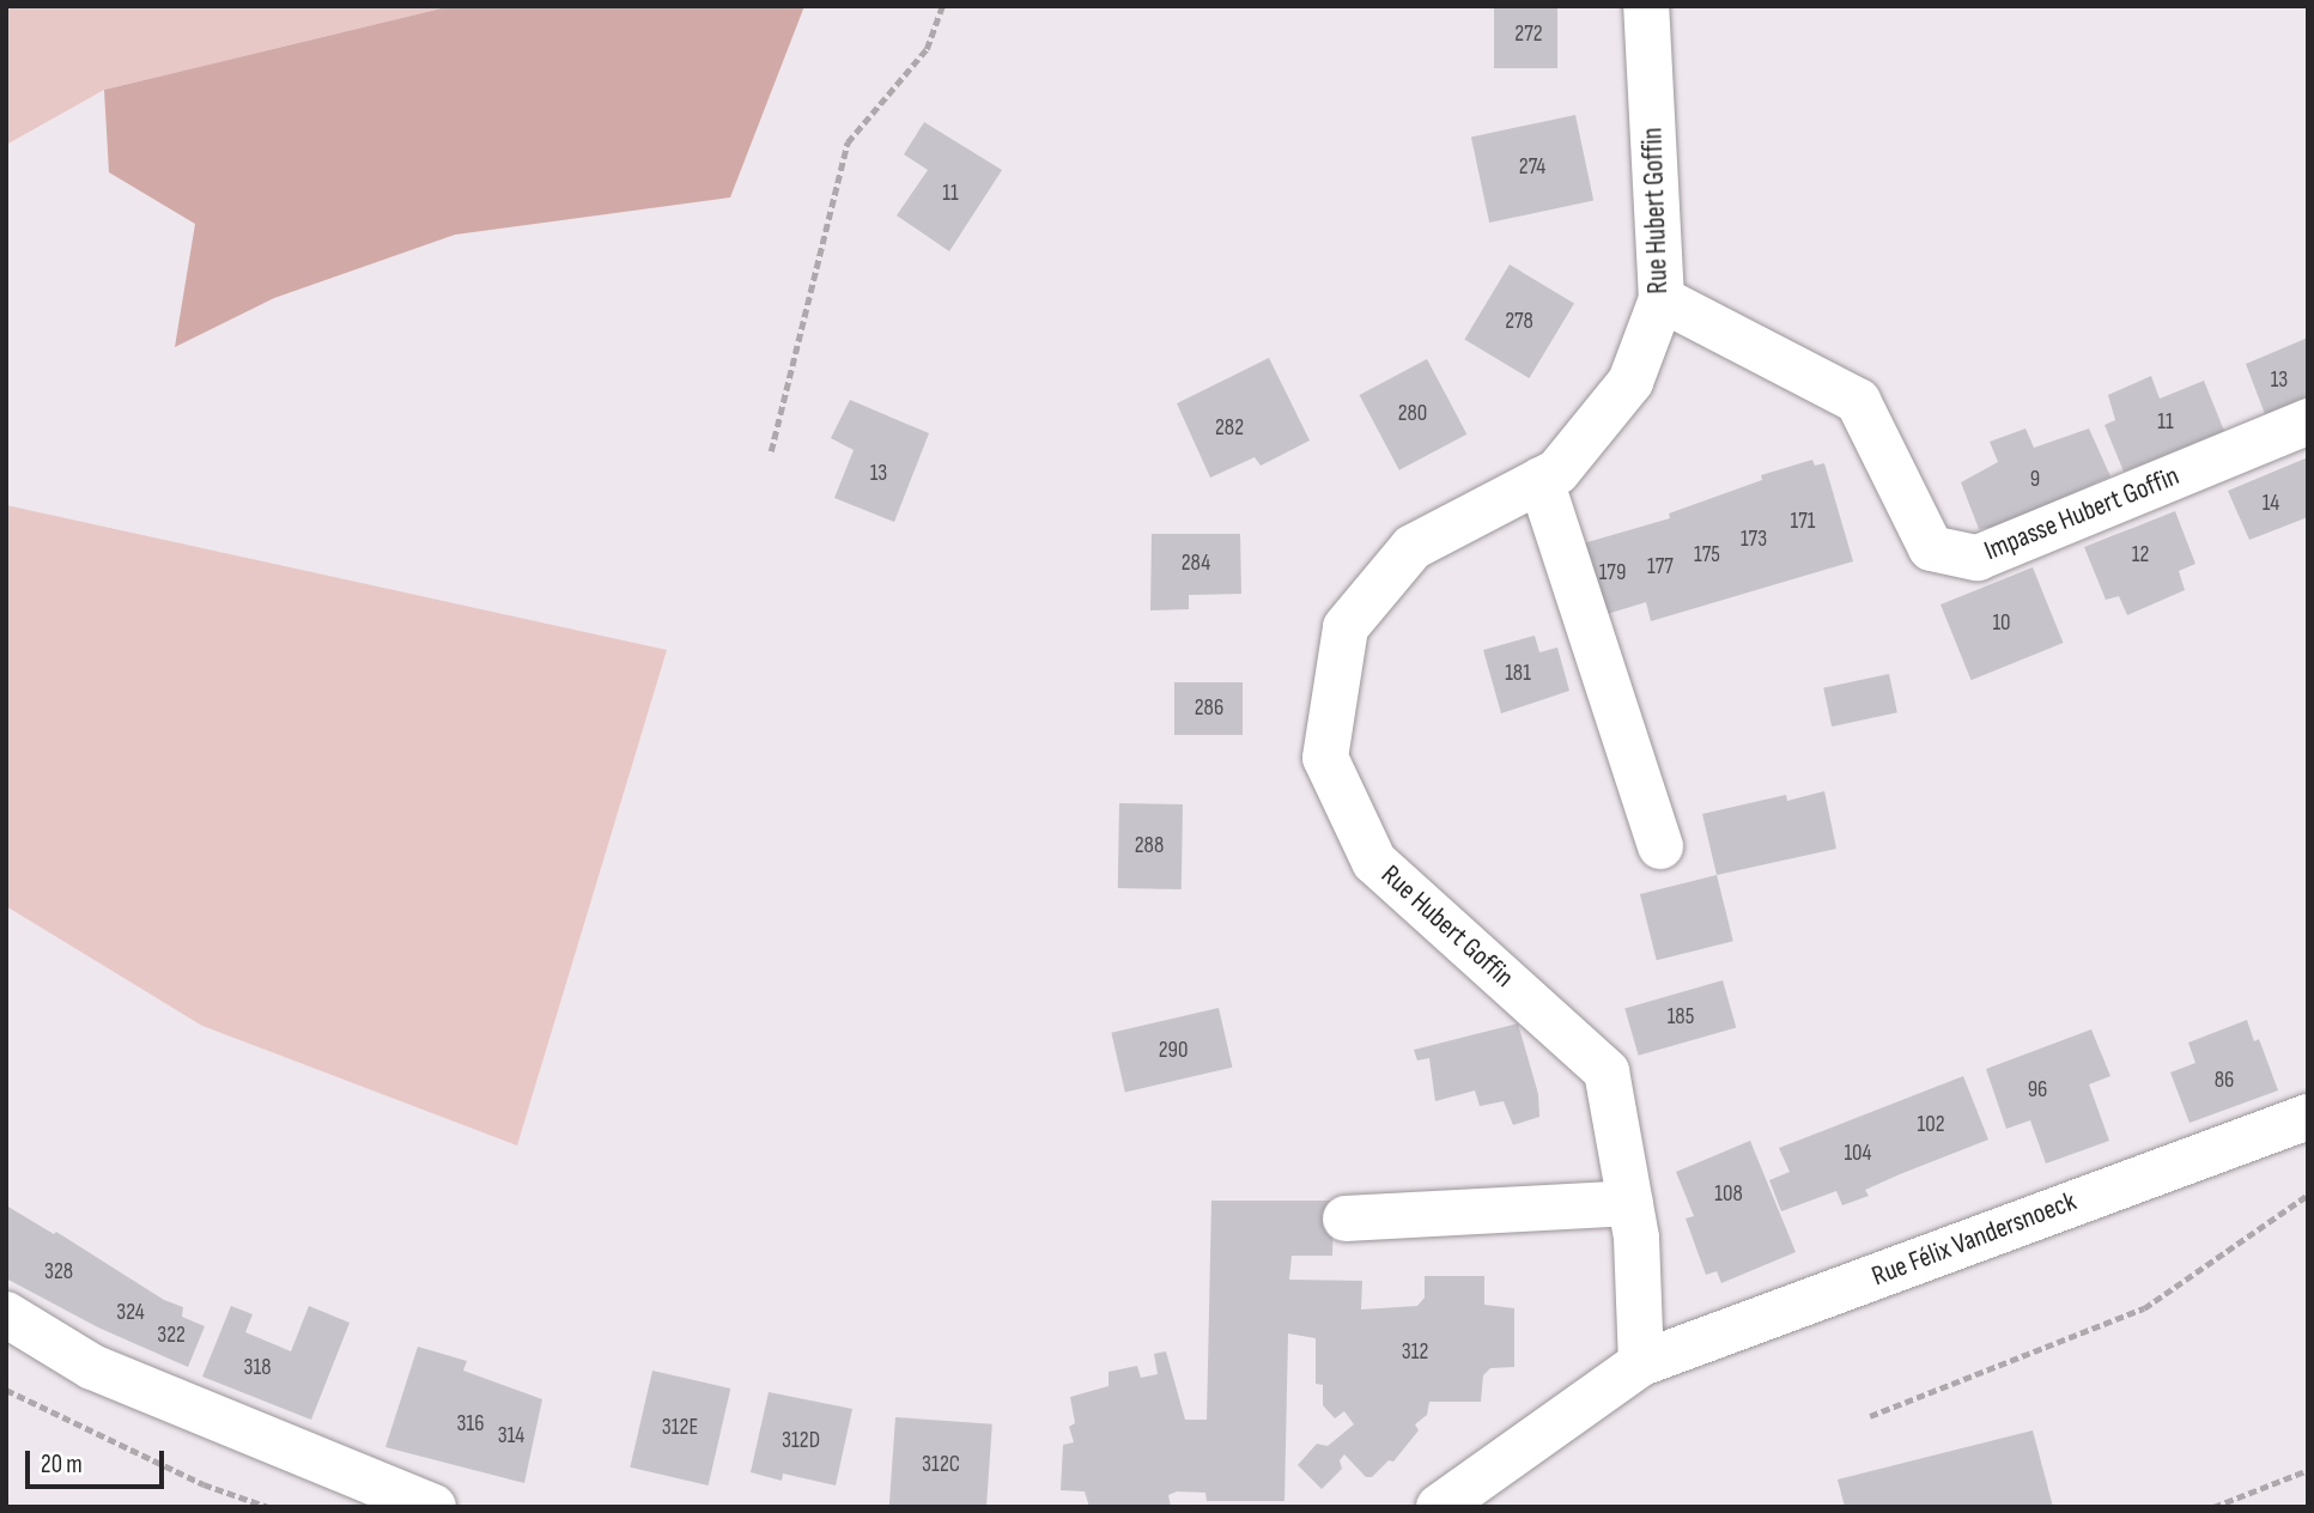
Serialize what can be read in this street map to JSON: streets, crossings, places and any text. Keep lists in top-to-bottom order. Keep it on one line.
{"streets":{"street":["Rue Hubert Goffin","Impasse Hubert Goffin","Rue Félix Vandersnoeck"]},"crossings":[["Rue Hubert Goffin","Impasse Hubert Goffin"],["Rue Hubert Goffin","Rue Félix Vandersnoeck"]],"house_numbers":["272","274","11","278","13","280","11","282","13","9","14","171","173","175","12","284","177","179","10","181","286","288","185","290","86","96","102","104","108","328","324","322","312","318","316","312E","314","312D","312C"],"scale_bar":"20 m"}
